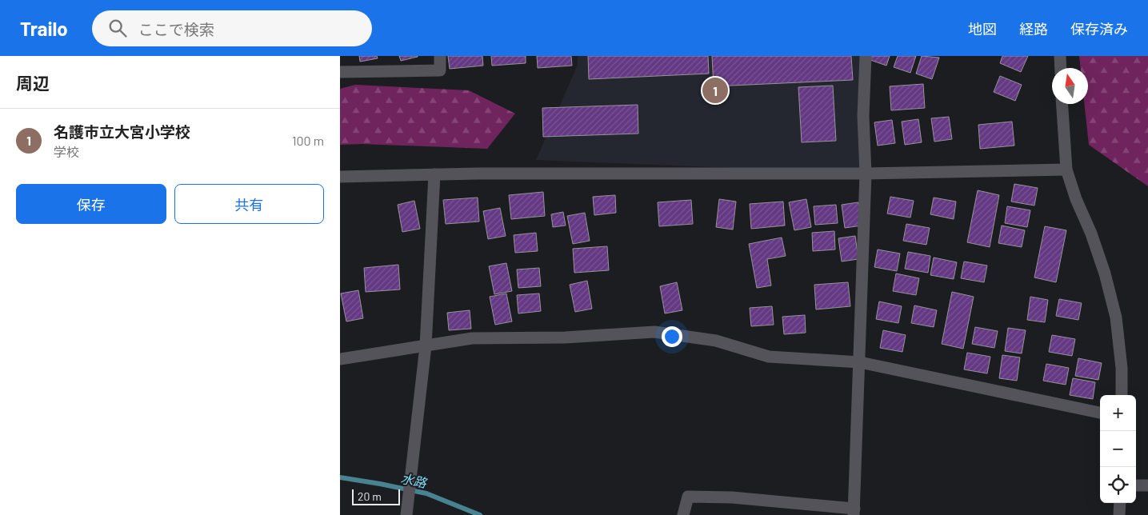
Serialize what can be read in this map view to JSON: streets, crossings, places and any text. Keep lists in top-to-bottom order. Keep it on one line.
{"water":["水路"],"scale_bar":"20 m","north":"top","page":{"header":"Trailo","search":"ここで検索","nav":["地図","経路","保存済み"],"heading":"周辺","pins":"1","list":[{"mark":"1","name":"名護市立大宮小学校","note":"学校","value":"100 m"}],"buttons":["保存","共有"],"map_buttons":["+","−"],"scale":"20 m"}}
